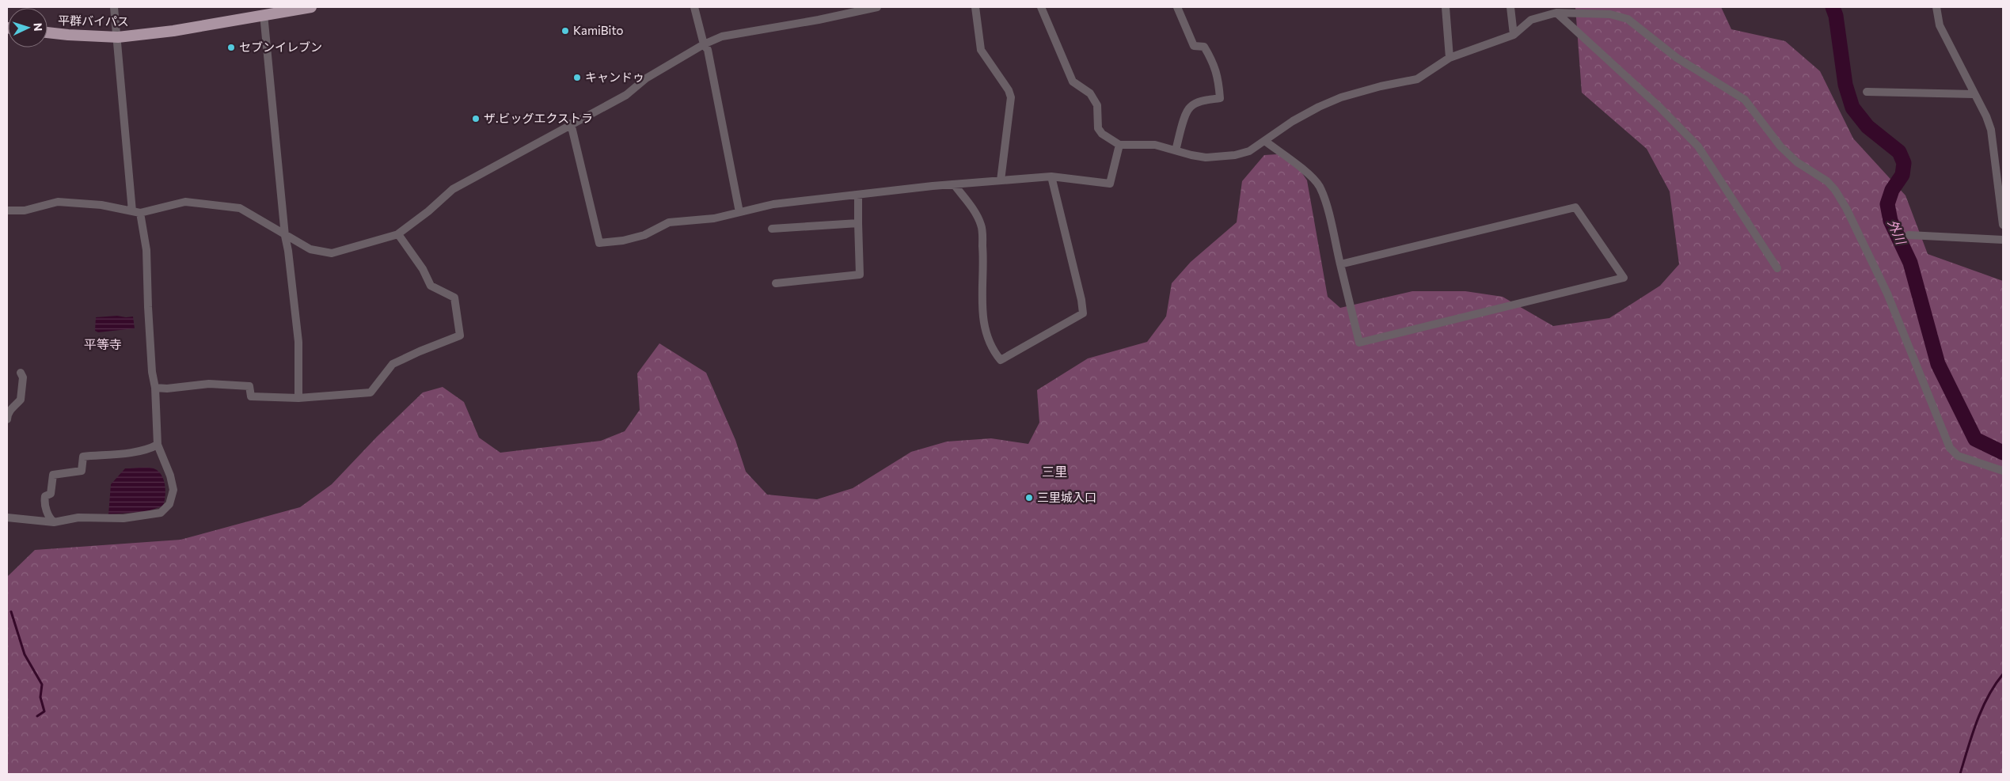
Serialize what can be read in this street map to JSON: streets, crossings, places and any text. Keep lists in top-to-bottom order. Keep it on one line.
{"streets":{"highway":["平群バイパス"]},"districts":["平等寺","三里"],"water":["外川"],"places":["KamiBito","セブンイレブン","キャンドゥ","ザ.ビッグエクストラ","三里城入口"],"north":"right"}
